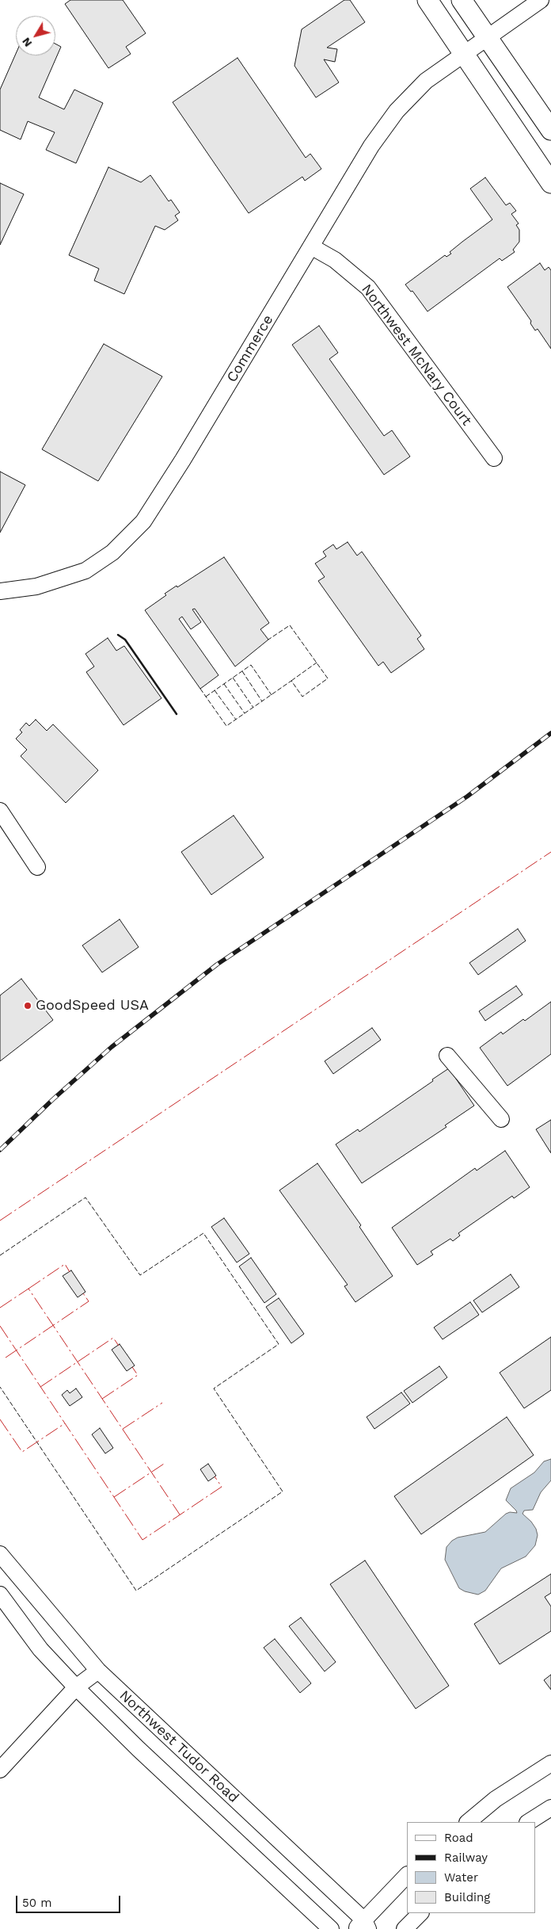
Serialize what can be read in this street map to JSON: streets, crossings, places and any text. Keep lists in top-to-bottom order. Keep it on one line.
{"streets":{"street":["Commerce","Northwest McNary Court","Northwest Tudor Road"]},"crossings":[["Commerce","Northwest McNary Court"]],"places":["GoodSpeed USA"],"legend":["Road","Railway","Water","Building"],"scale_bar":"50 m","north":"bottom left"}
